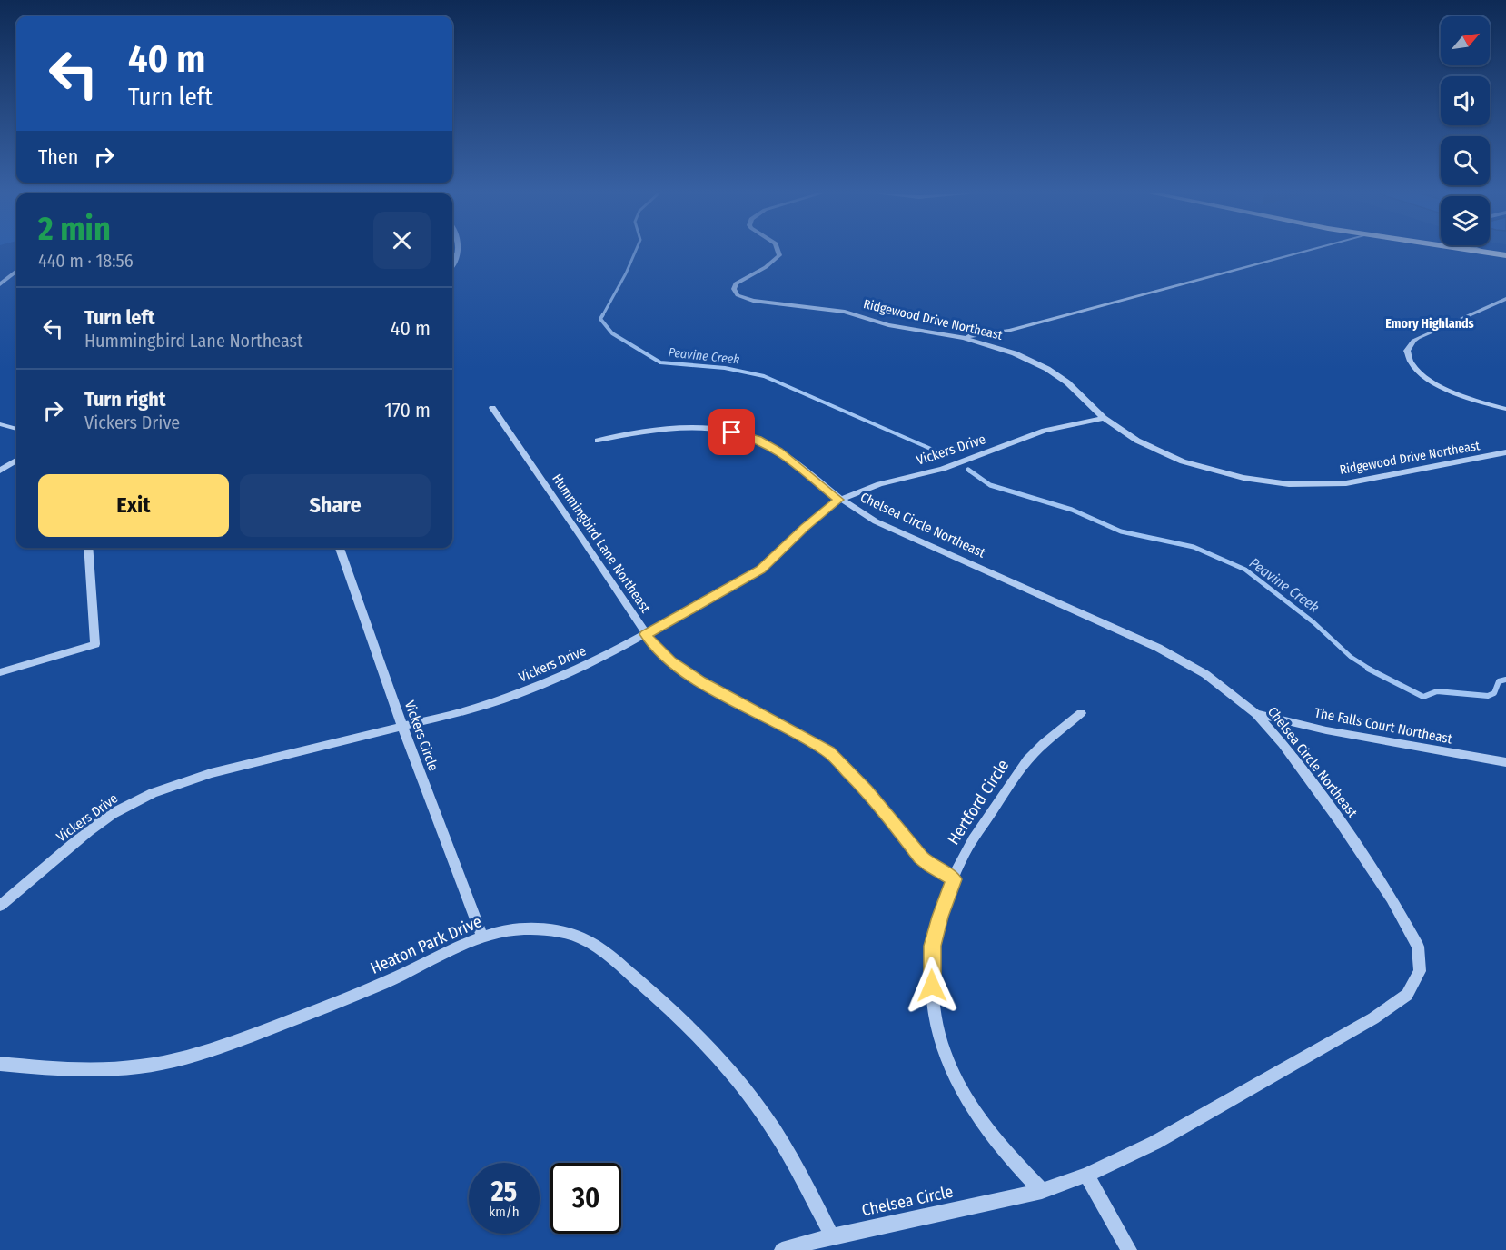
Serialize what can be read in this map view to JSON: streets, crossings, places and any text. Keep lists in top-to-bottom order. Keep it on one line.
{"streets":{"street":["Ridgewood Drive Northeast","Vickers Drive","Chelsea Circle Northeast","Hummingbird Lane Northeast","The Falls Court Northeast","Vickers Circle","Hertford Circle","Heaton Park Drive","Chelsea Circle"]},"crossings":[["Ridgewood Drive Northeast","Vickers Drive"],["Vickers Drive","Chelsea Circle Northeast"],["Vickers Drive","Hummingbird Lane Northeast"],["Vickers Drive","Vickers Circle"],["Chelsea Circle Northeast","The Falls Court Northeast"],["Chelsea Circle Northeast","Hertford Circle"],["Chelsea Circle Northeast","Chelsea Circle"],["Hummingbird Lane Northeast","Hertford Circle"],["Vickers Circle","Heaton Park Drive"],["Hertford Circle","Chelsea Circle"],["Heaton Park Drive","Chelsea Circle"]],"districts":["Emory Highlands"],"water":["Peavine Creek"],"north":"top right","page":{"turn":["40 m","Turn left"],"then":"Then","heading":["2 min","440 m · 18:56"],"list":[{"name":"Turn left","note":"Hummingbird Lane Northeast","value":"40 m"},{"name":"Turn right","note":"Vickers Drive","value":"170 m"}],"buttons":["Exit","Share"],"speed":"25 km/h","limit":"30"}}
